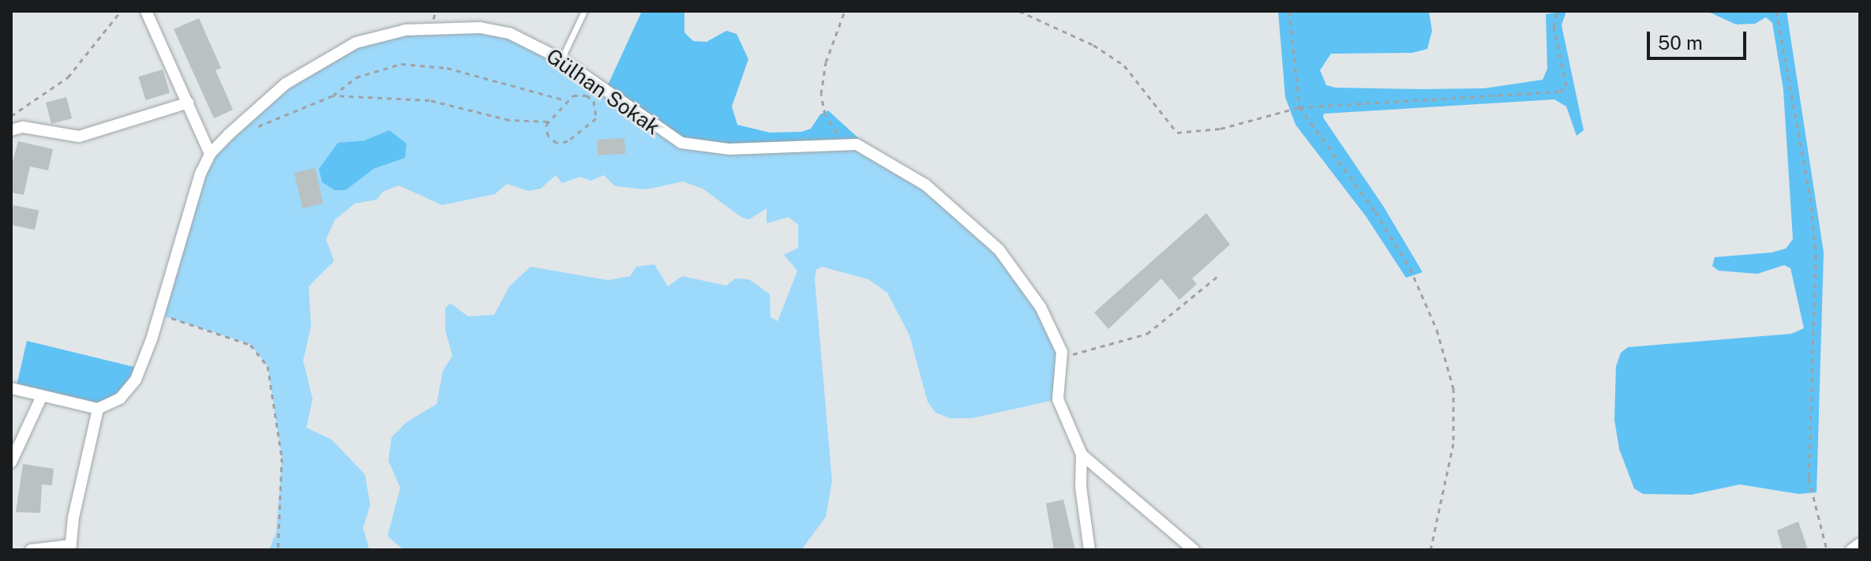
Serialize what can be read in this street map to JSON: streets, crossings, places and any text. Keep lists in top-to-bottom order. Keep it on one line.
{"streets":{"street":["Gülhan Sokak"]},"scale_bar":"50 m"}
